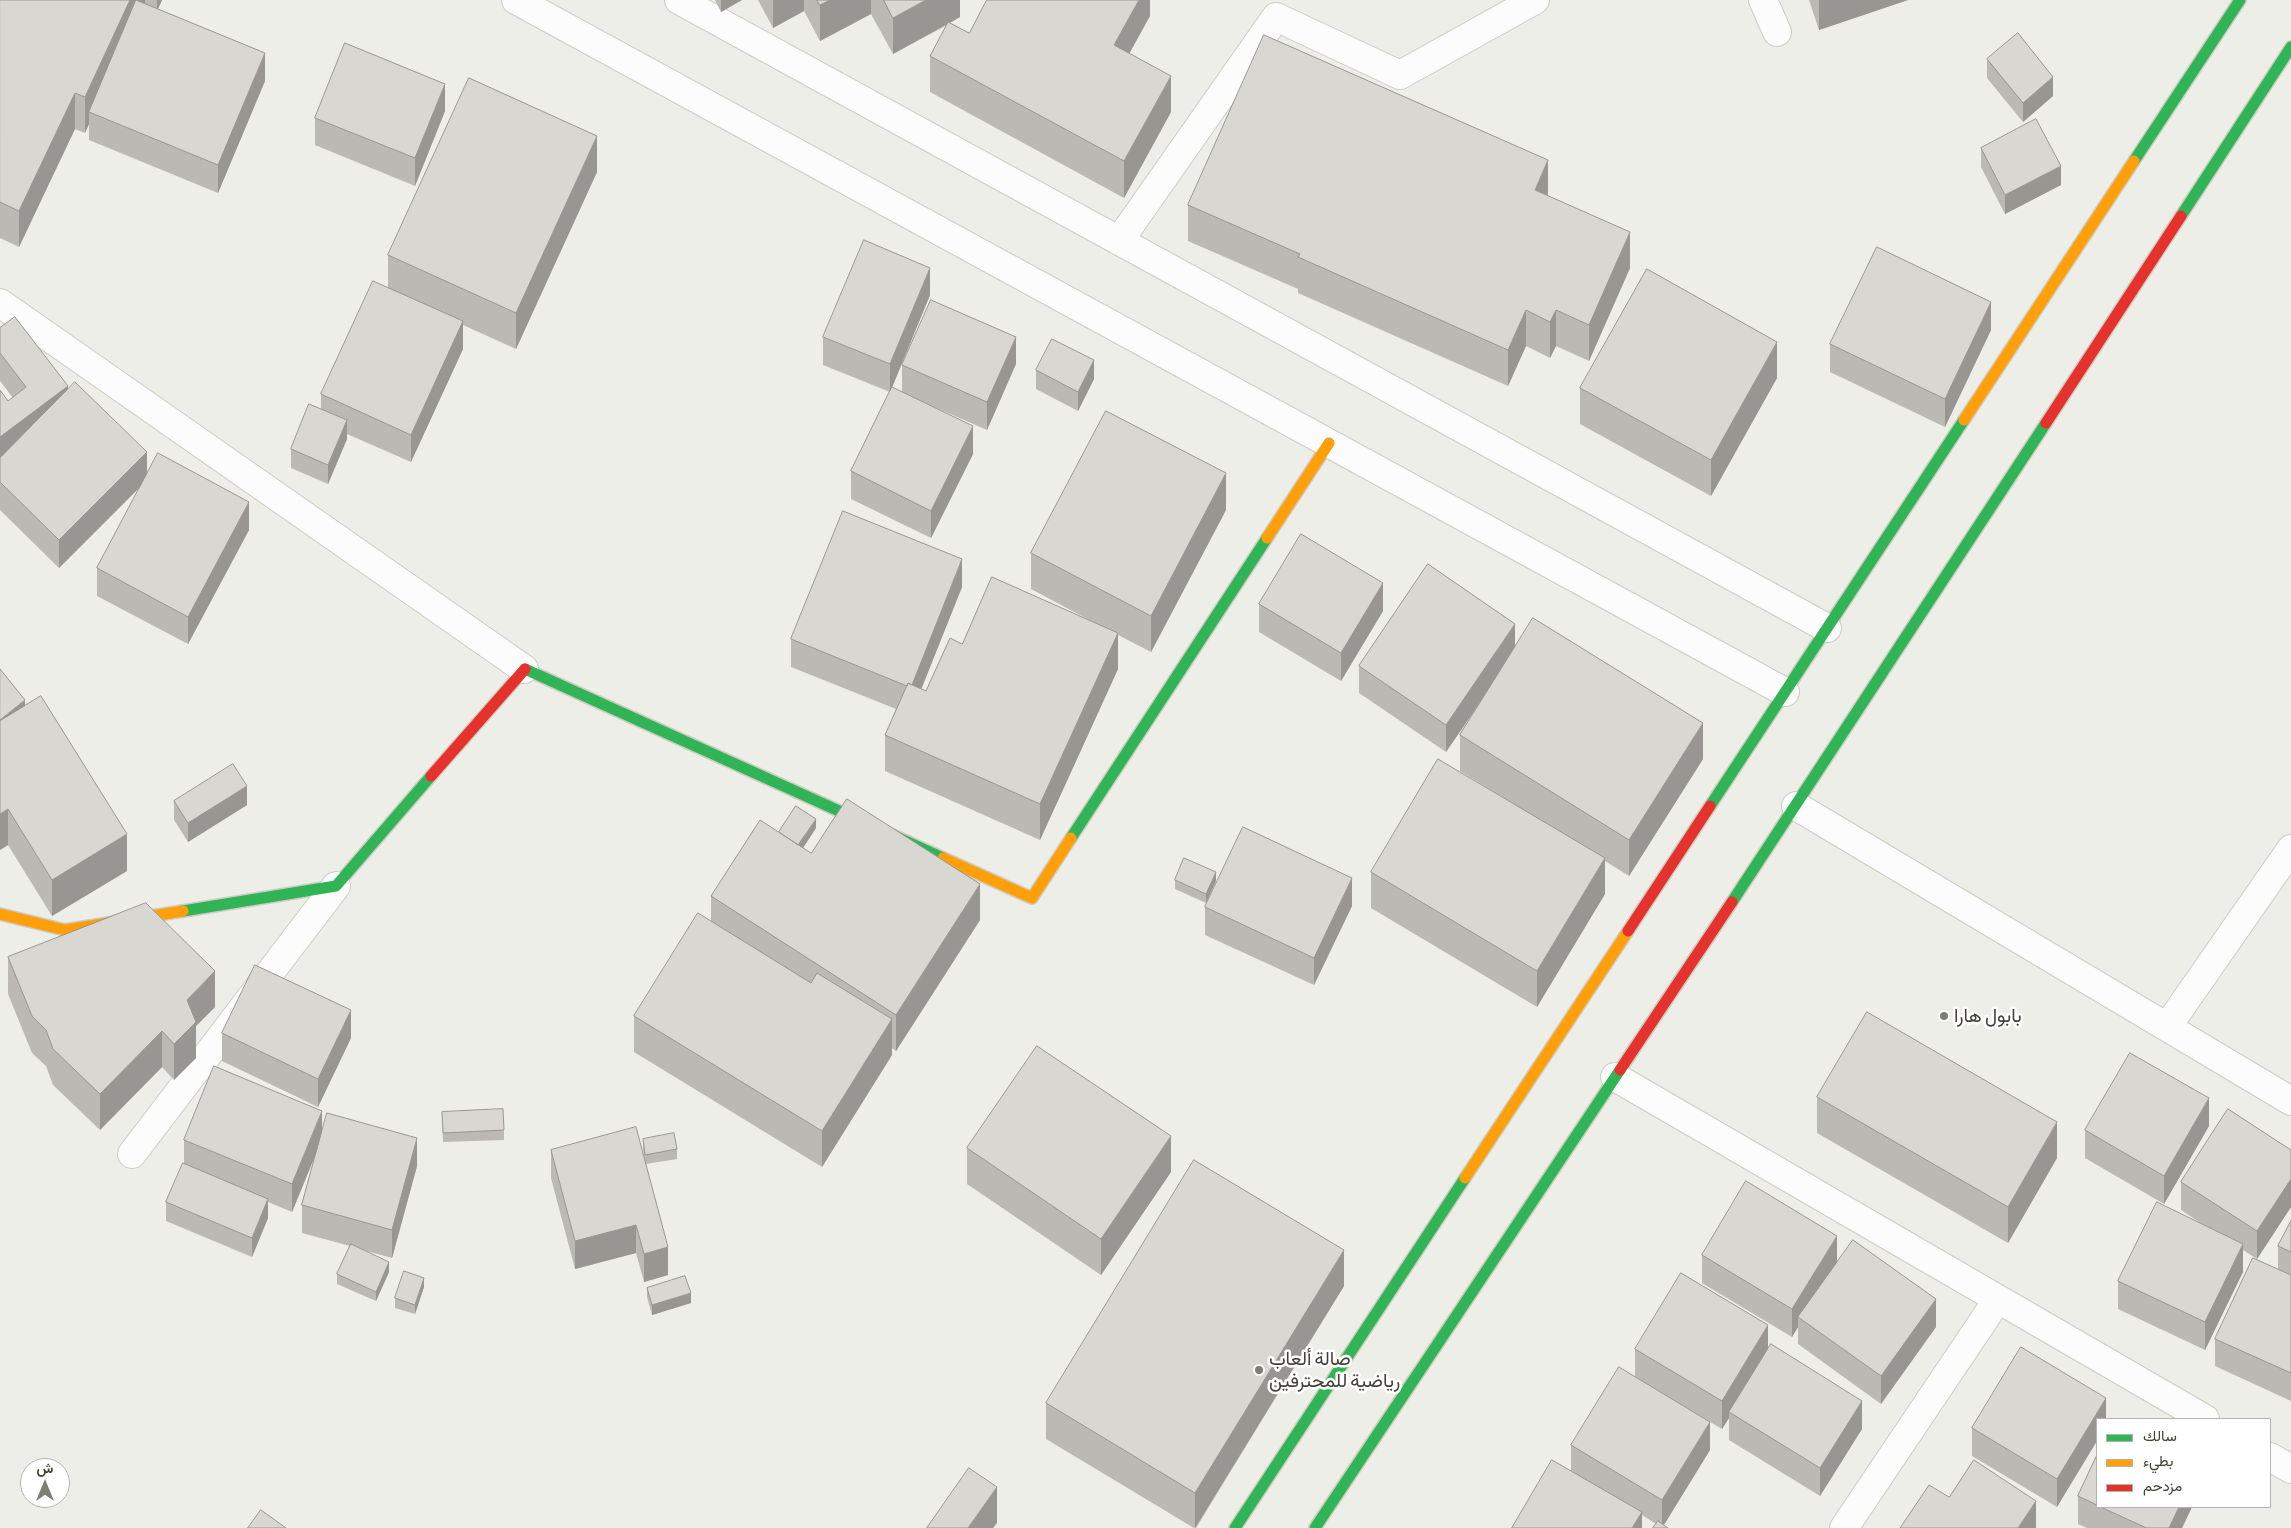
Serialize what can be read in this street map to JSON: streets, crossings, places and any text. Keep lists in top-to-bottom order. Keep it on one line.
{"places":["بابول هارا","صالة ألعاب رياضية للمحترفين"],"legend":["سالك","بطيء","مزدحم"],"north":"top"}
